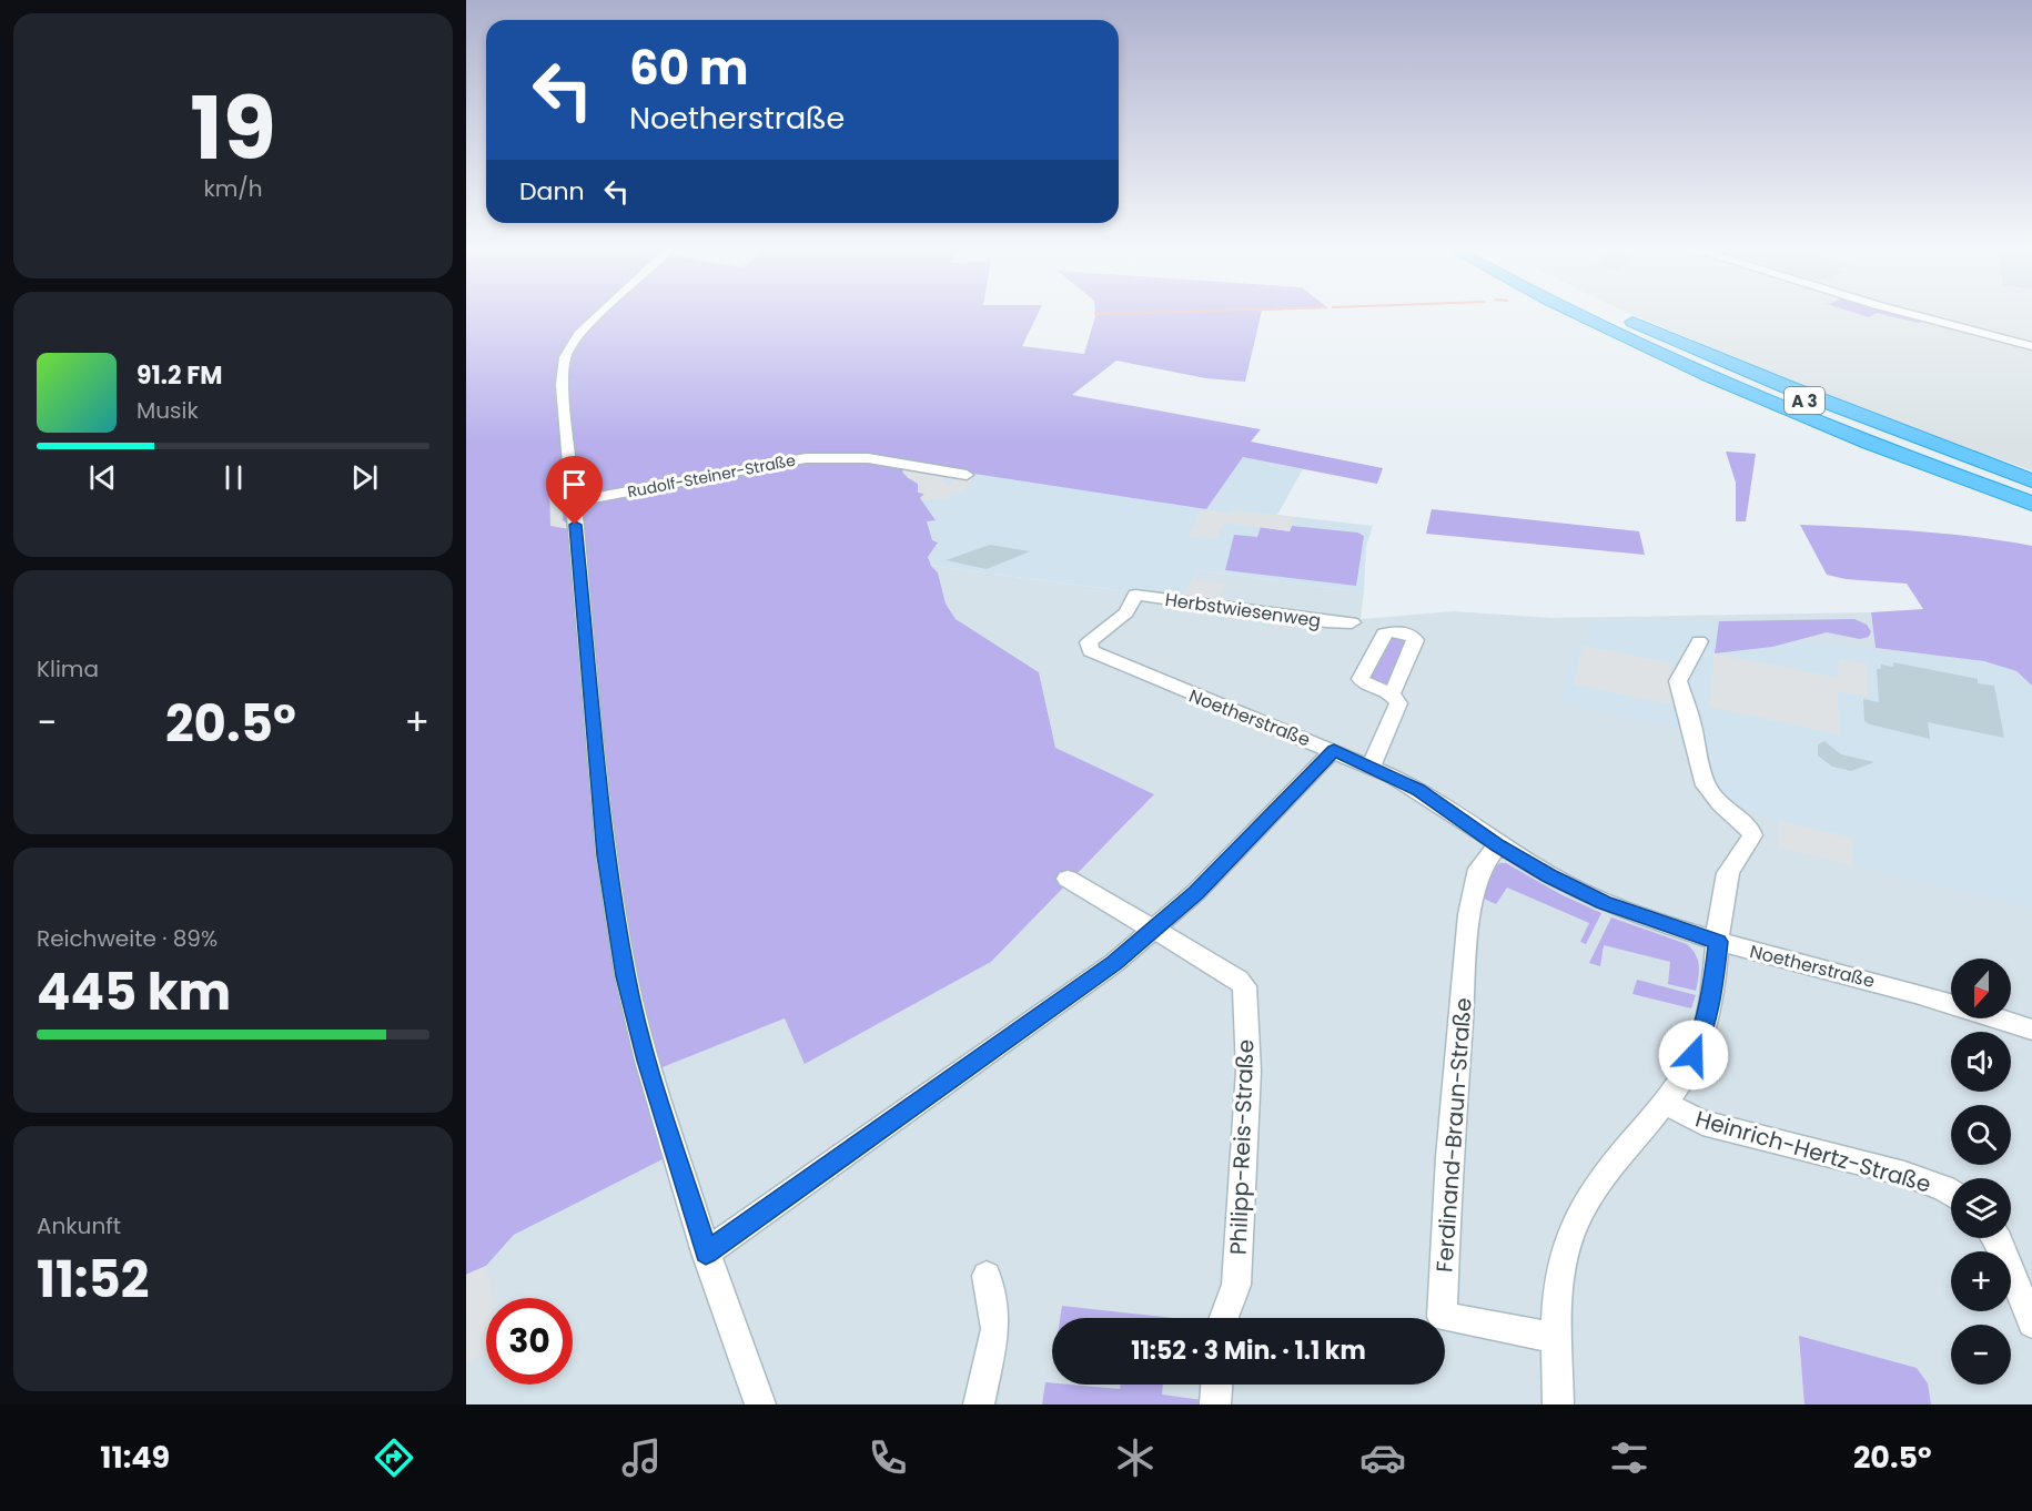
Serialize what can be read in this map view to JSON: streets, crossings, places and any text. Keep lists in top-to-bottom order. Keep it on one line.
{"streets":{"highway":["A 3"],"street":["Rudolf-Steiner-Straße","Herbstwiesenweg","Noetherstraße","Ferdinand-Braun-Straße","Philipp-Reis-Straße","Heinrich-Hertz-Straße"]},"crossings":[["Herbstwiesenweg","Noetherstraße"],["Noetherstraße","Ferdinand-Braun-Straße"]],"north":"bottom","page":{"tile":[["19","km/h"],"Klima",["Reichweite · 89%","445 km"],["Ankunft","11:52"]],"turn":["60 m","Noetherstraße"],"then":"Dann","song":["91.2 FM","Musik"],"heat":["−","20.5°","+"],"map_buttons":["+","−"],"limit":"30","trip":"11:52 · 3 Min. · 1.1 km","tabs":["11:49","20.5°"]}}
